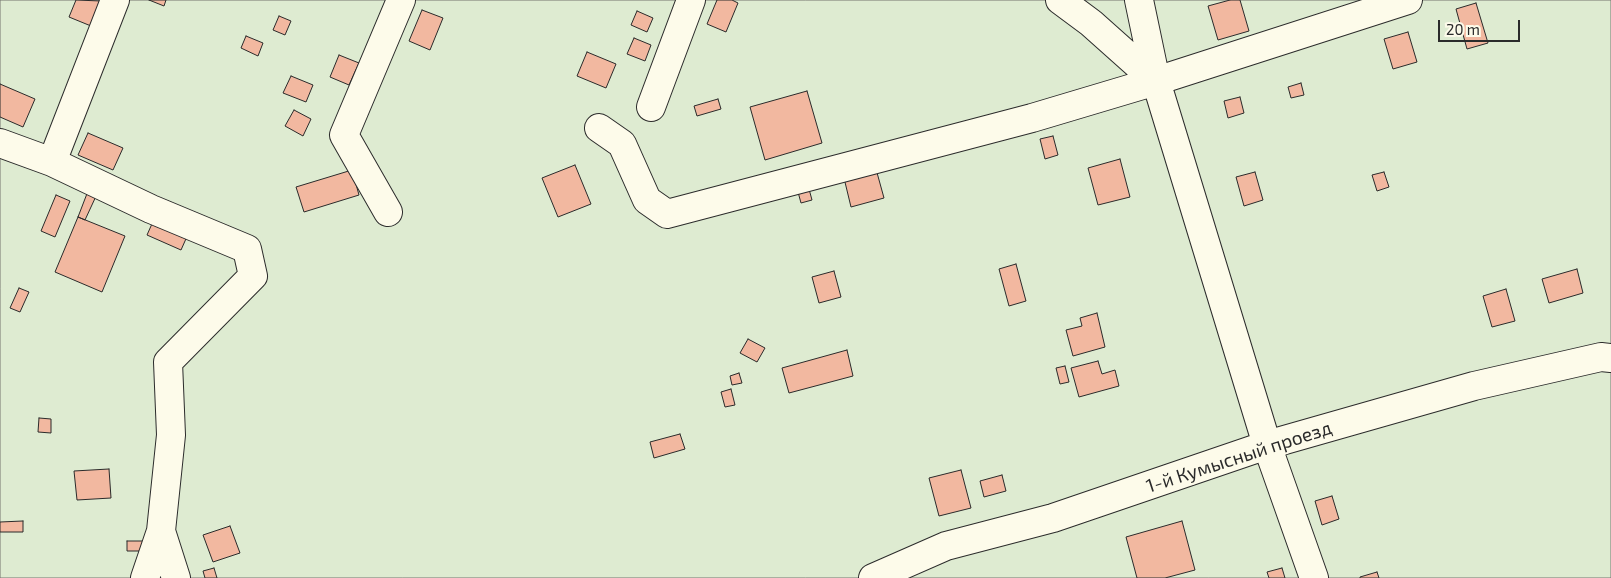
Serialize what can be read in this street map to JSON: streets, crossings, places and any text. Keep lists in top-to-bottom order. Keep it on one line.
{"streets":{"lane":["1-й Кумысный проезд"]},"scale_bar":"20 m"}
